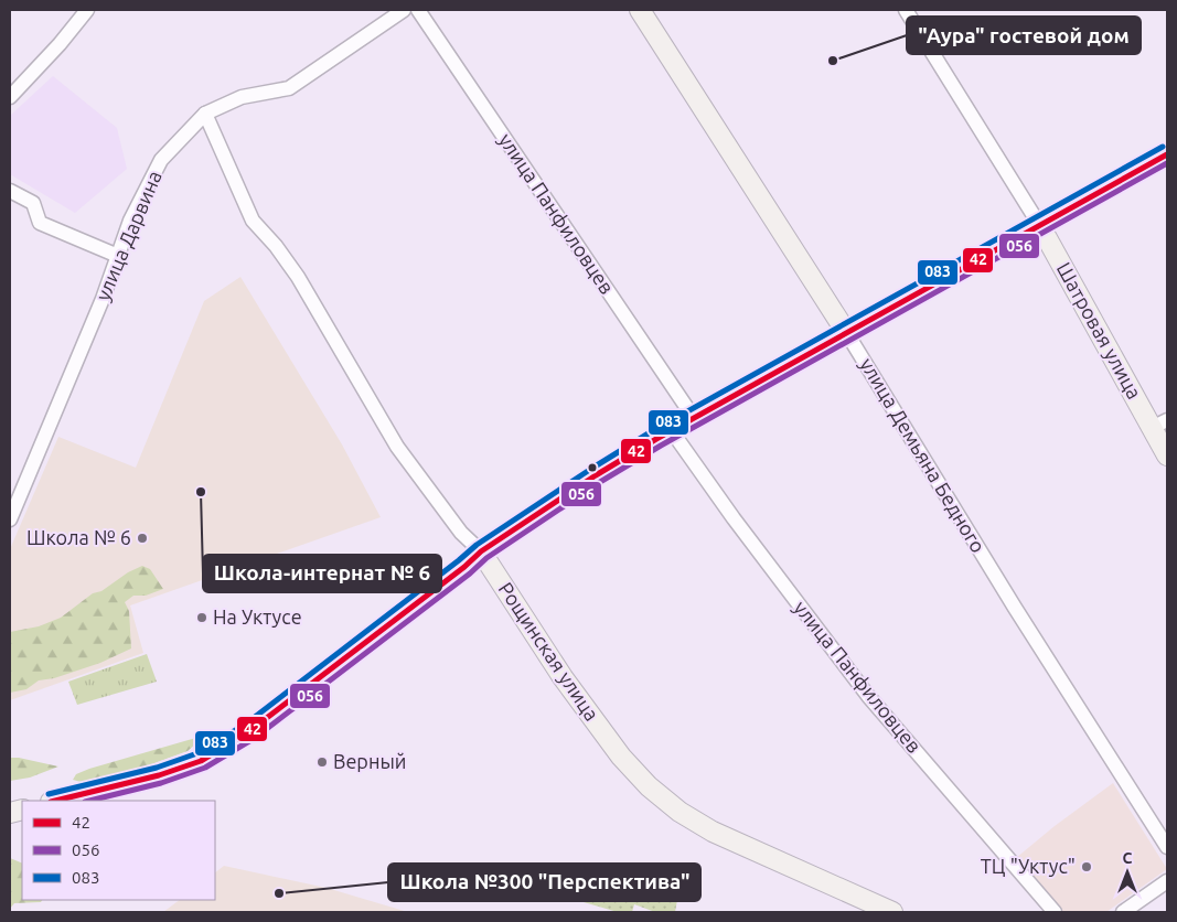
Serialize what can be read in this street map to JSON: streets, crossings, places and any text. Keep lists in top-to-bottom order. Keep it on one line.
{"streets":{"street":["улица Панфиловцев","улица Дарвина","Шатровая улица","улица Демьяна Бедного","Рощинская улица"]},"crossings":[["улица Дарвина","Рощинская улица"]],"places":["\"Аура\" гостевой дом","Школа-интернат № 6","Школа № 6","На Уктусе","Верный","ТЦ \"Уктус\"","Школа №300 \"Перспектива\""],"lines":["transit line 083","transit line 42","transit line 056"],"legend":["42","056","083"],"north":"top"}
